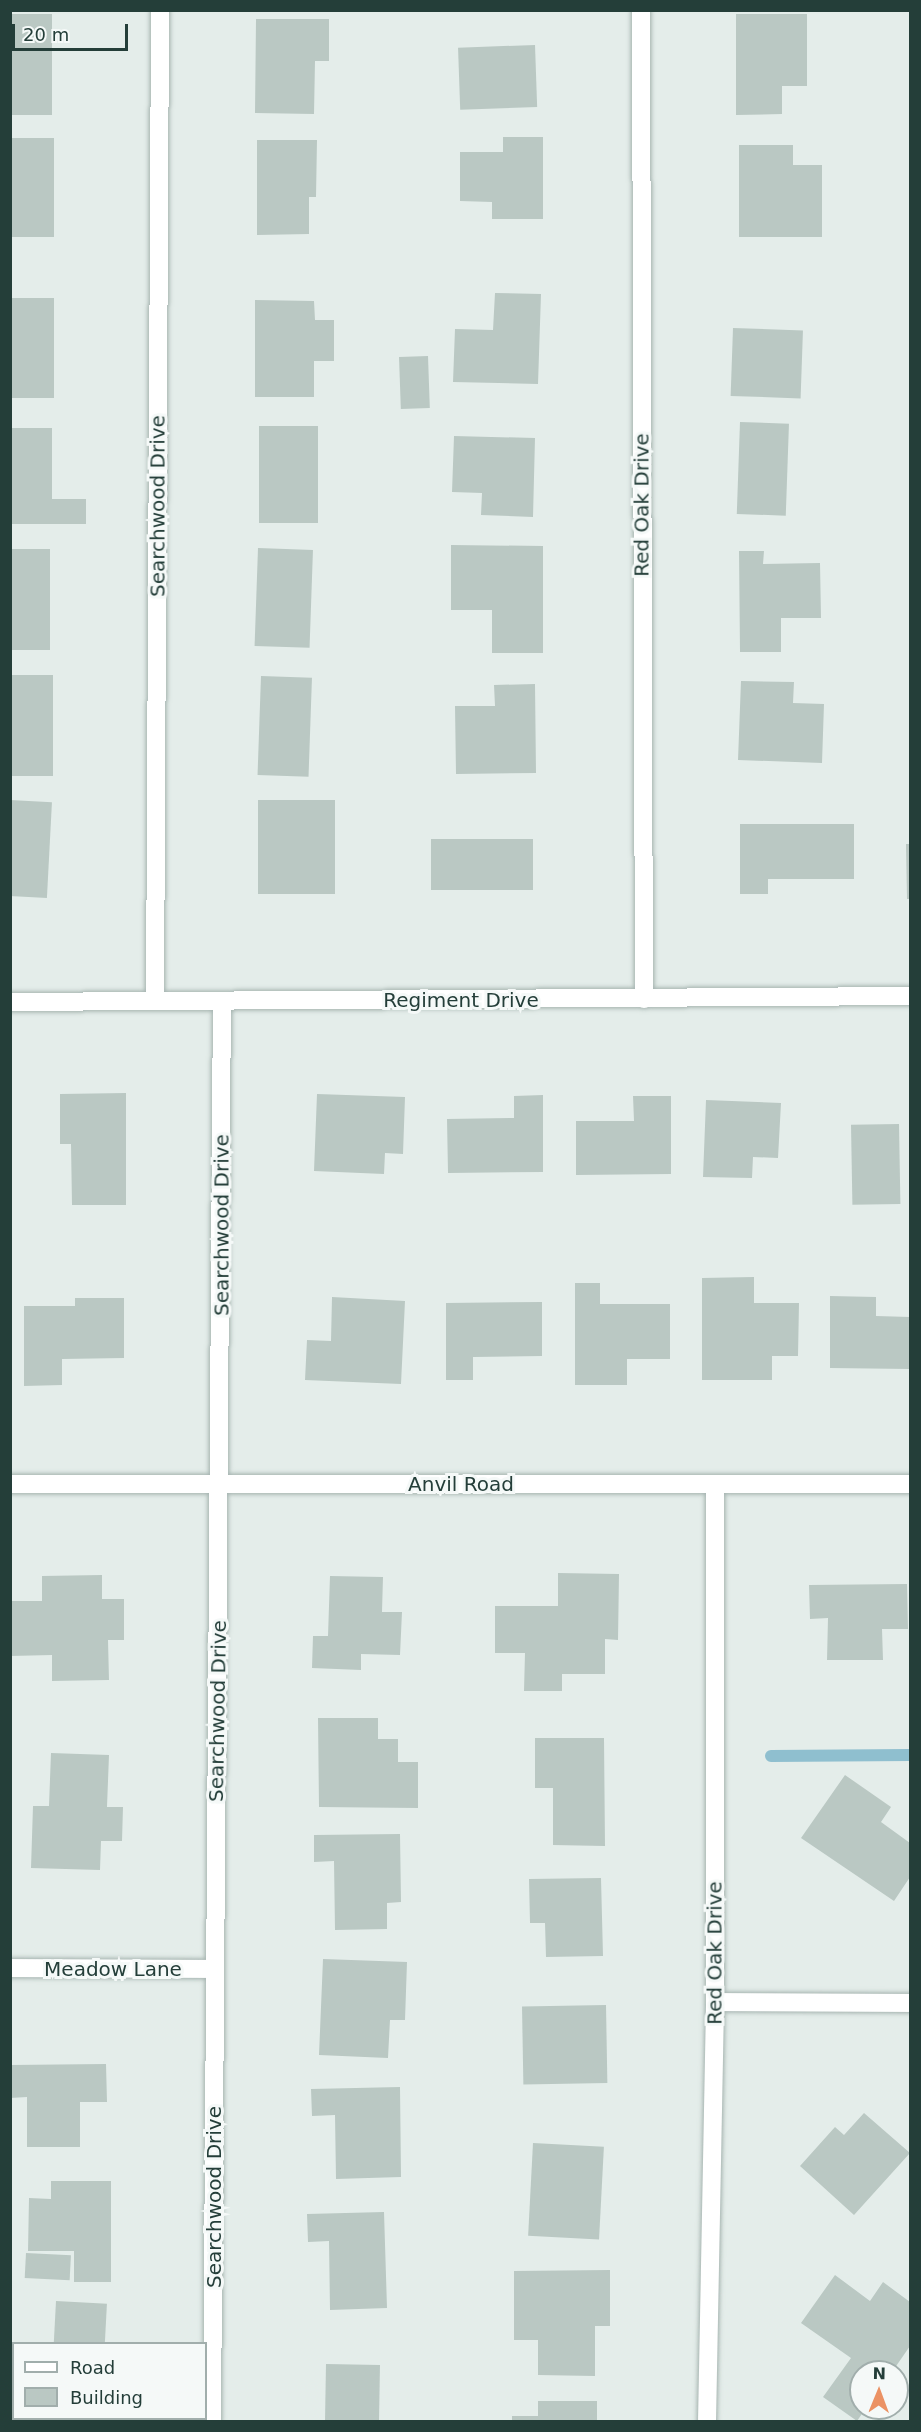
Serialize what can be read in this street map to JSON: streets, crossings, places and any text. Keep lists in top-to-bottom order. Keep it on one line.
{"streets":{"street":["Red Oak Drive","Searchwood Drive","Regiment Drive","Anvil Road","Meadow Lane"]},"crossings":[["Red Oak Drive","Regiment Drive"],["Red Oak Drive","Anvil Road"],["Searchwood Drive","Regiment Drive"],["Searchwood Drive","Anvil Road"],["Searchwood Drive","Meadow Lane"]],"legend":["Road","Building"],"scale_bar":"20 m","north":"top"}
